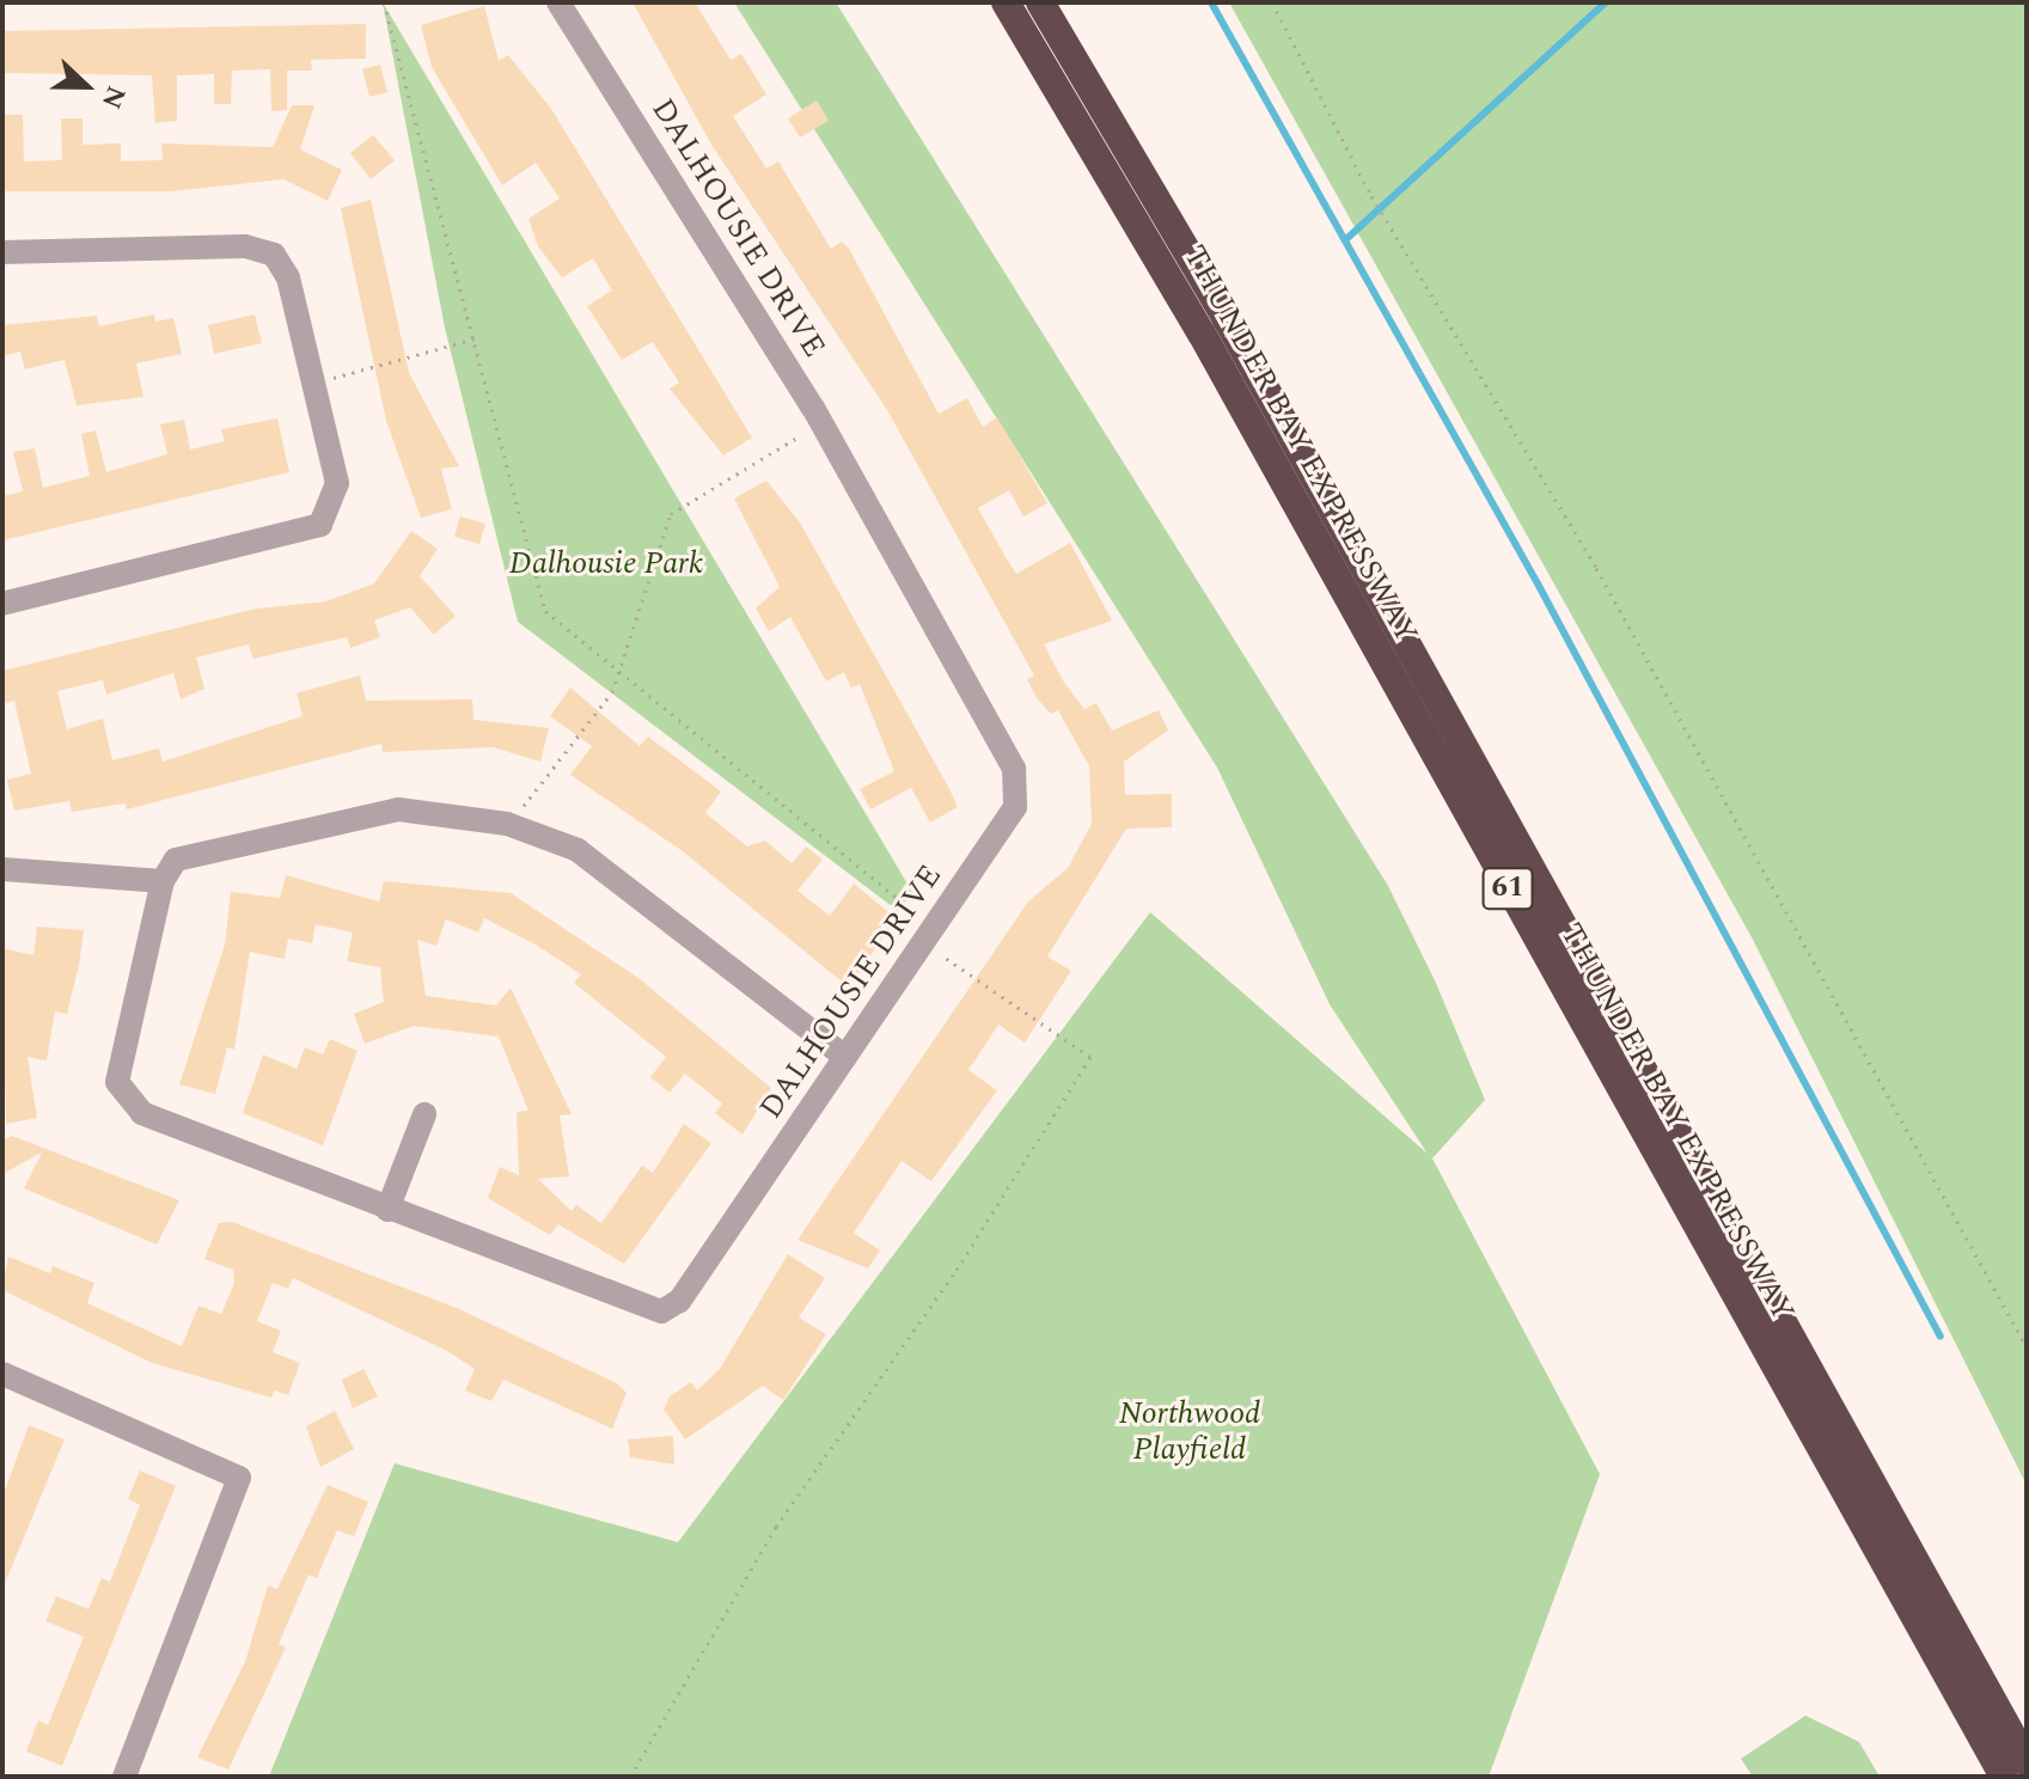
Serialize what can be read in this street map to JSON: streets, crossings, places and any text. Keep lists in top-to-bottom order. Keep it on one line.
{"streets":{"highway":["THUNDER BAY EXPRESSWAY","61"],"street":["DALHOUSIE DRIVE"]},"parks":["Dalhousie Park","Northwood Playfield"],"north":"right"}
